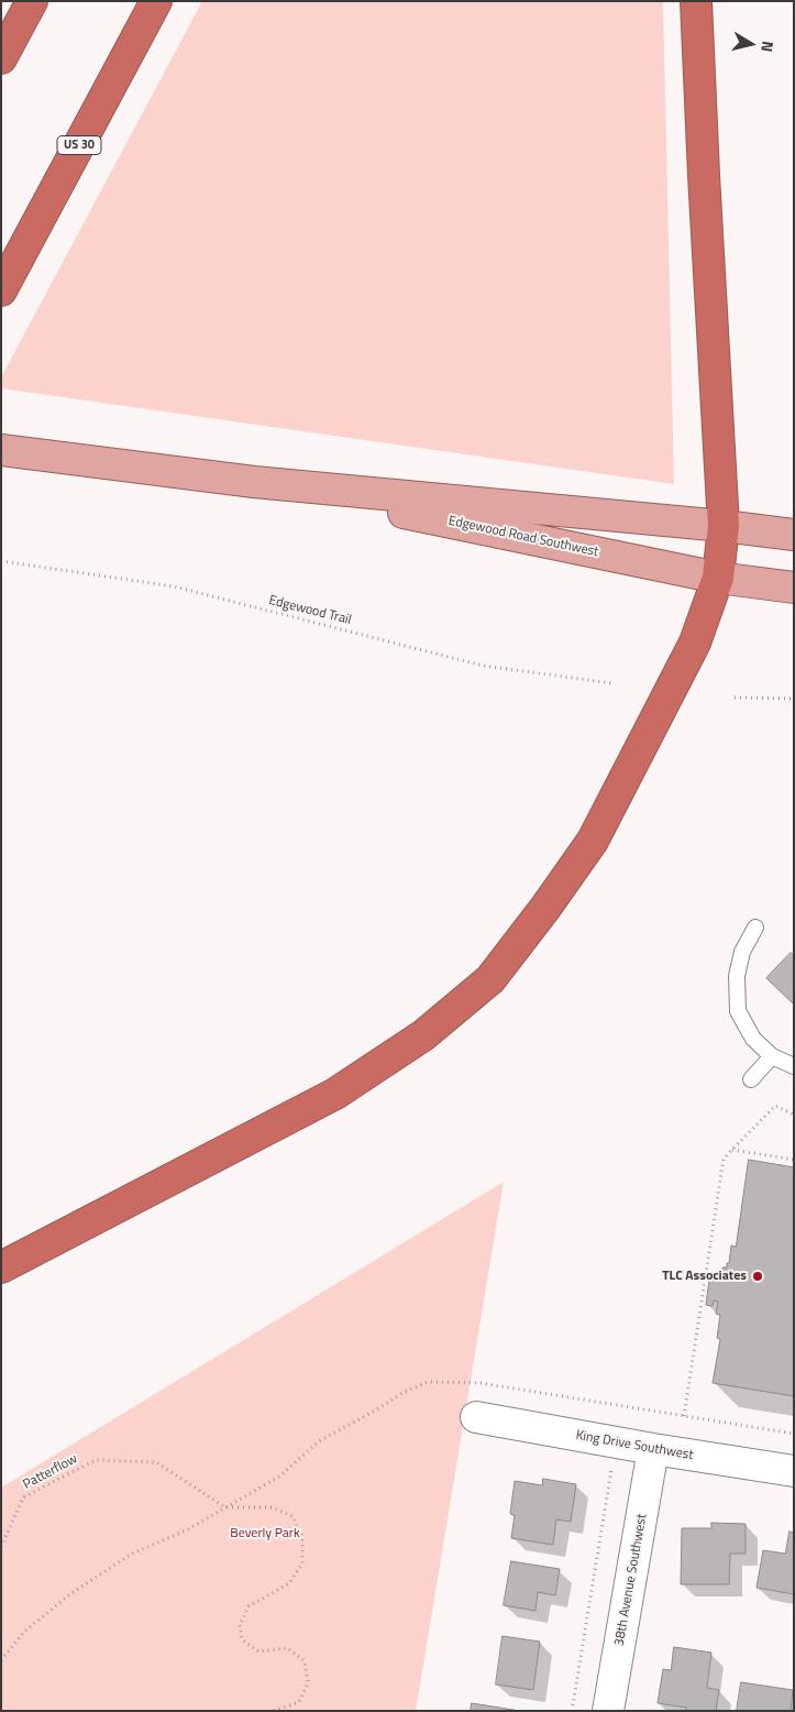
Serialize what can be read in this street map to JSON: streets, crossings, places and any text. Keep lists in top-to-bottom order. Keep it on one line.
{"streets":{"highway":["US 30"],"main road":["Edgewood Road Southwest"],"street":["King Drive Southwest","38th Avenue Southwest"],"path":["Edgewood Trail","Patterflow"]},"crossings":[["King Drive Southwest","38th Avenue Southwest"]],"parks":["Beverly Park"],"places":["TLC Associates"],"north":"right"}
